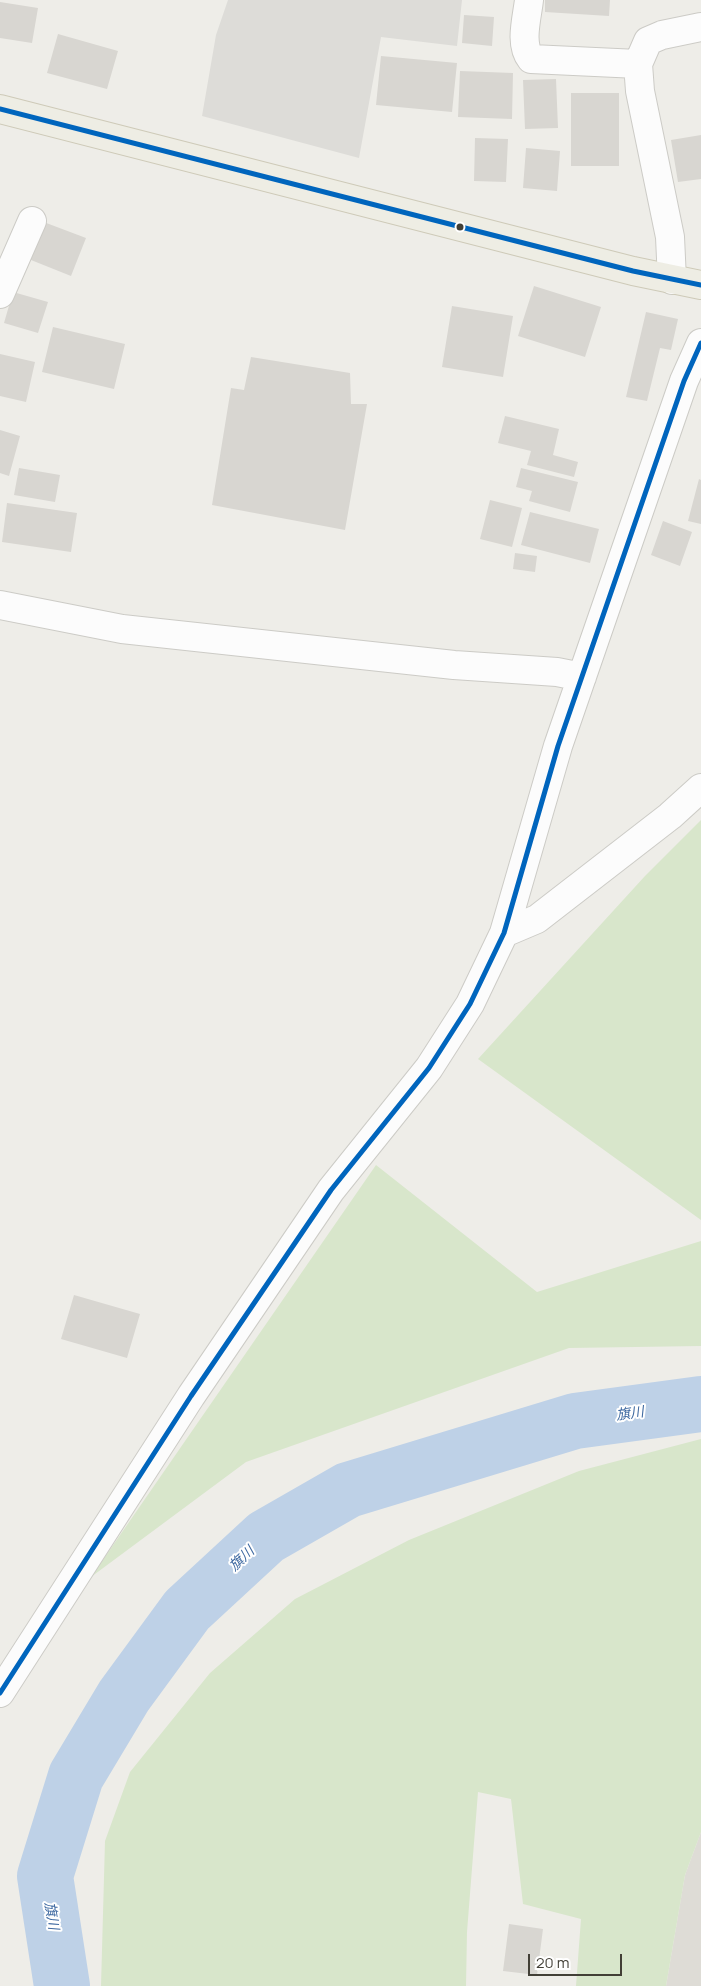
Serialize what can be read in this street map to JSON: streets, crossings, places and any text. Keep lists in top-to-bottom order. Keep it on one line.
{"water":["旗川"],"scale_bar":"20 m"}
